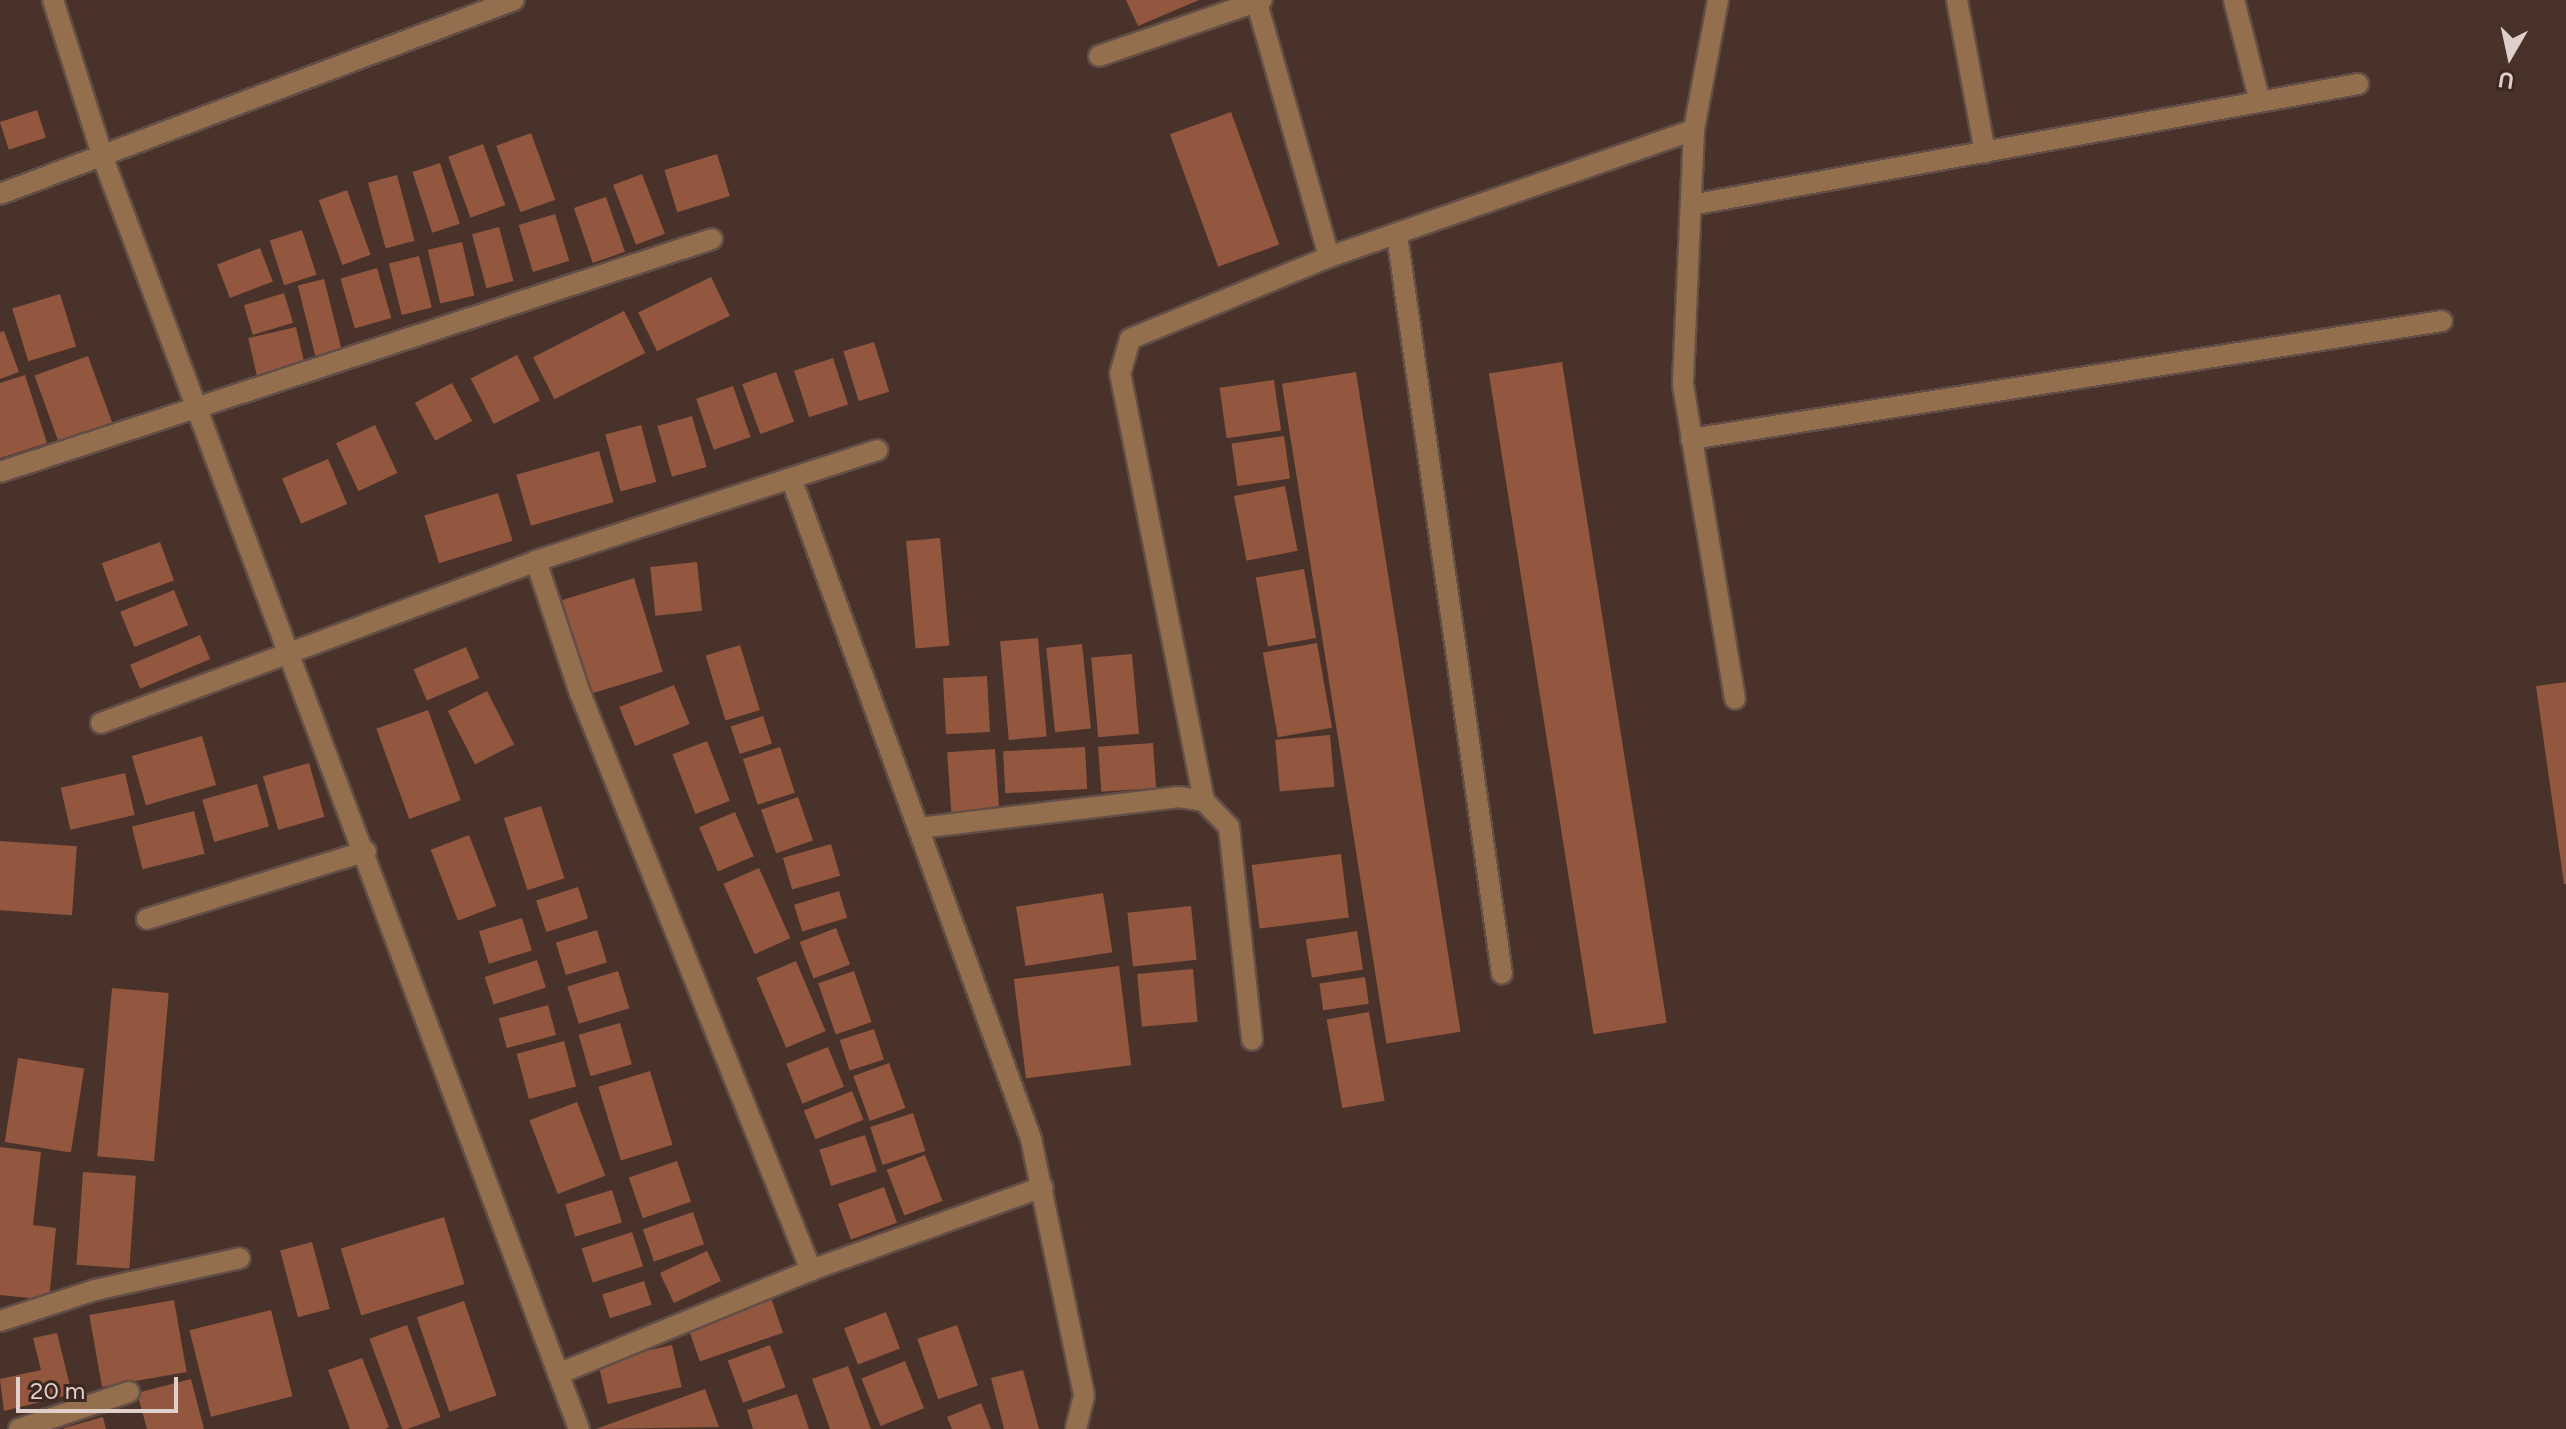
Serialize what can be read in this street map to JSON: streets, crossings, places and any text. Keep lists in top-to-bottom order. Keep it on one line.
{"scale_bar":"20 m","north":"bottom"}
